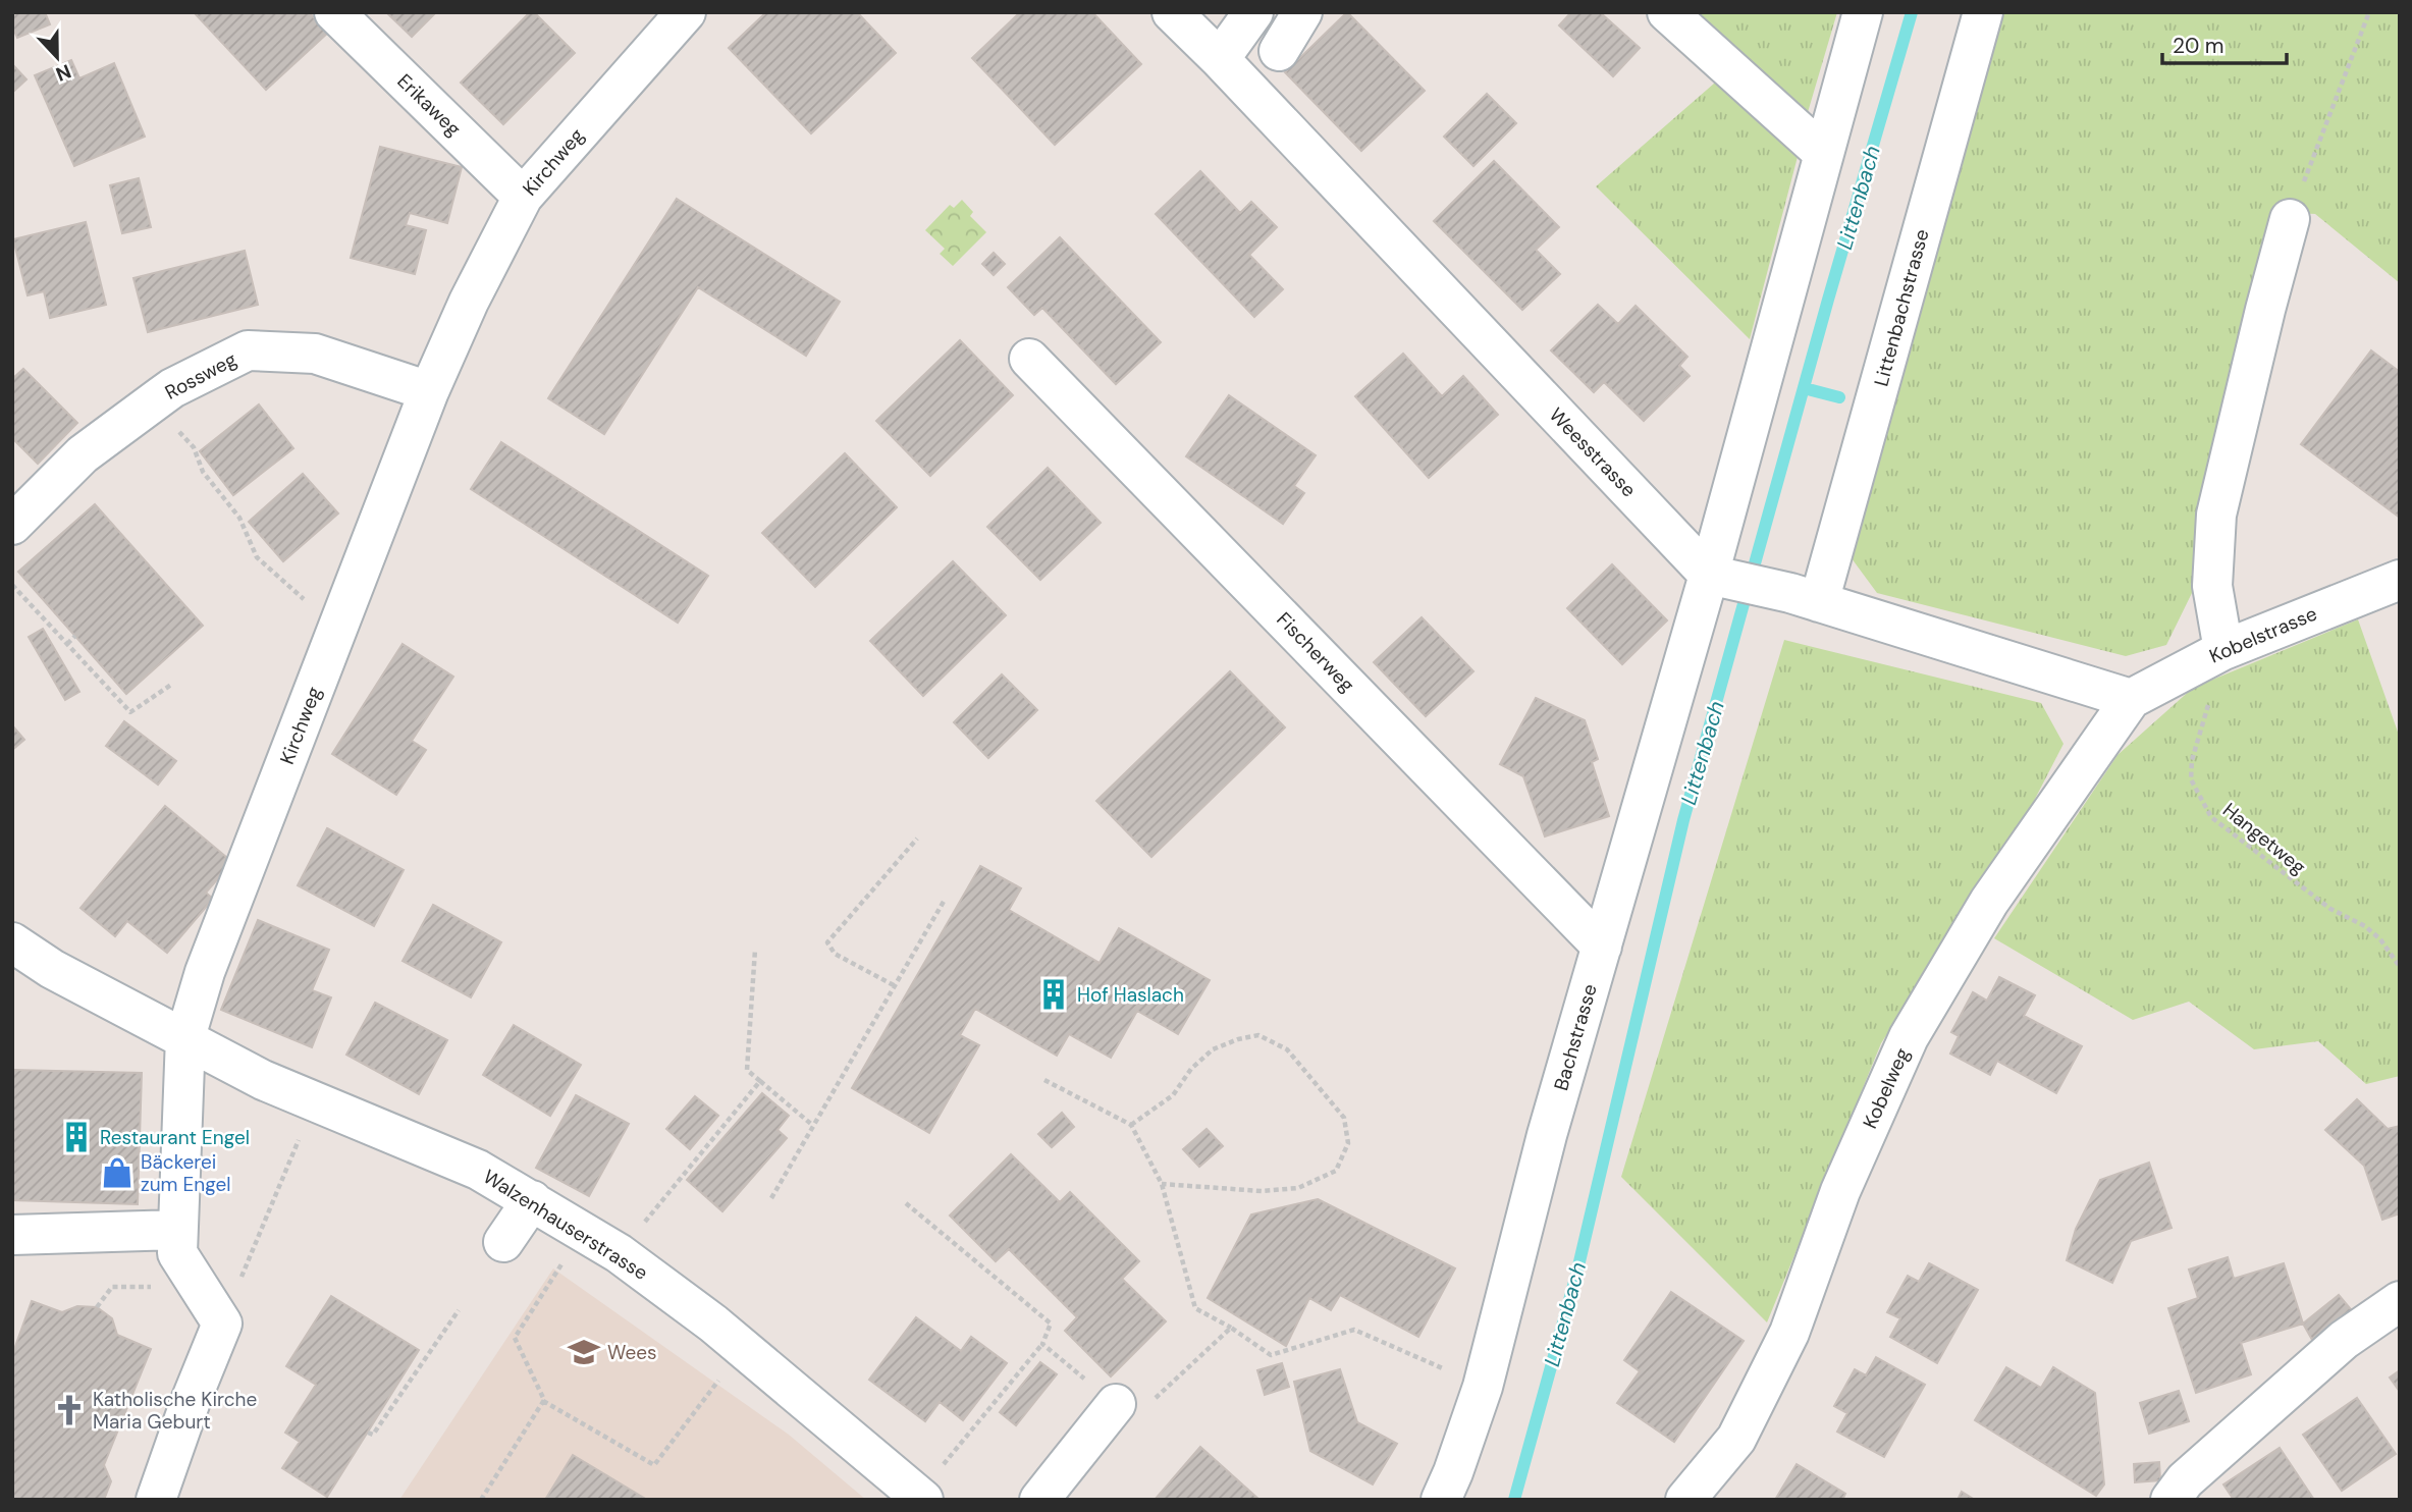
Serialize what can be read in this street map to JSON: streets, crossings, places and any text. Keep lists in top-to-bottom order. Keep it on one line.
{"streets":{"street":["Erikaweg","Kirchweg","Littenbachstrasse","Rossweg","Weesstrasse","Kobelstrasse","Fischerweg","Bachstrasse","Kobelweg","Walzenhauserstrasse"],"path":["Hangetweg"]},"crossings":[["Erikaweg","Kirchweg"],["Kirchweg","Rossweg"],["Kirchweg","Walzenhauserstrasse"],["Weesstrasse","Bachstrasse"],["Kobelstrasse","Hangetweg"],["Kobelstrasse","Kobelweg"],["Fischerweg","Bachstrasse"]],"water":["Littenbach"],"places":{"building":["Hof Haslach","Restaurant Engel"],"shop":["Bäckerei zum Engel"],"school or university":["Wees"],"church":["Katholische Kirche Maria Geburt"]},"scale_bar":"20 m","north":"bottom"}
